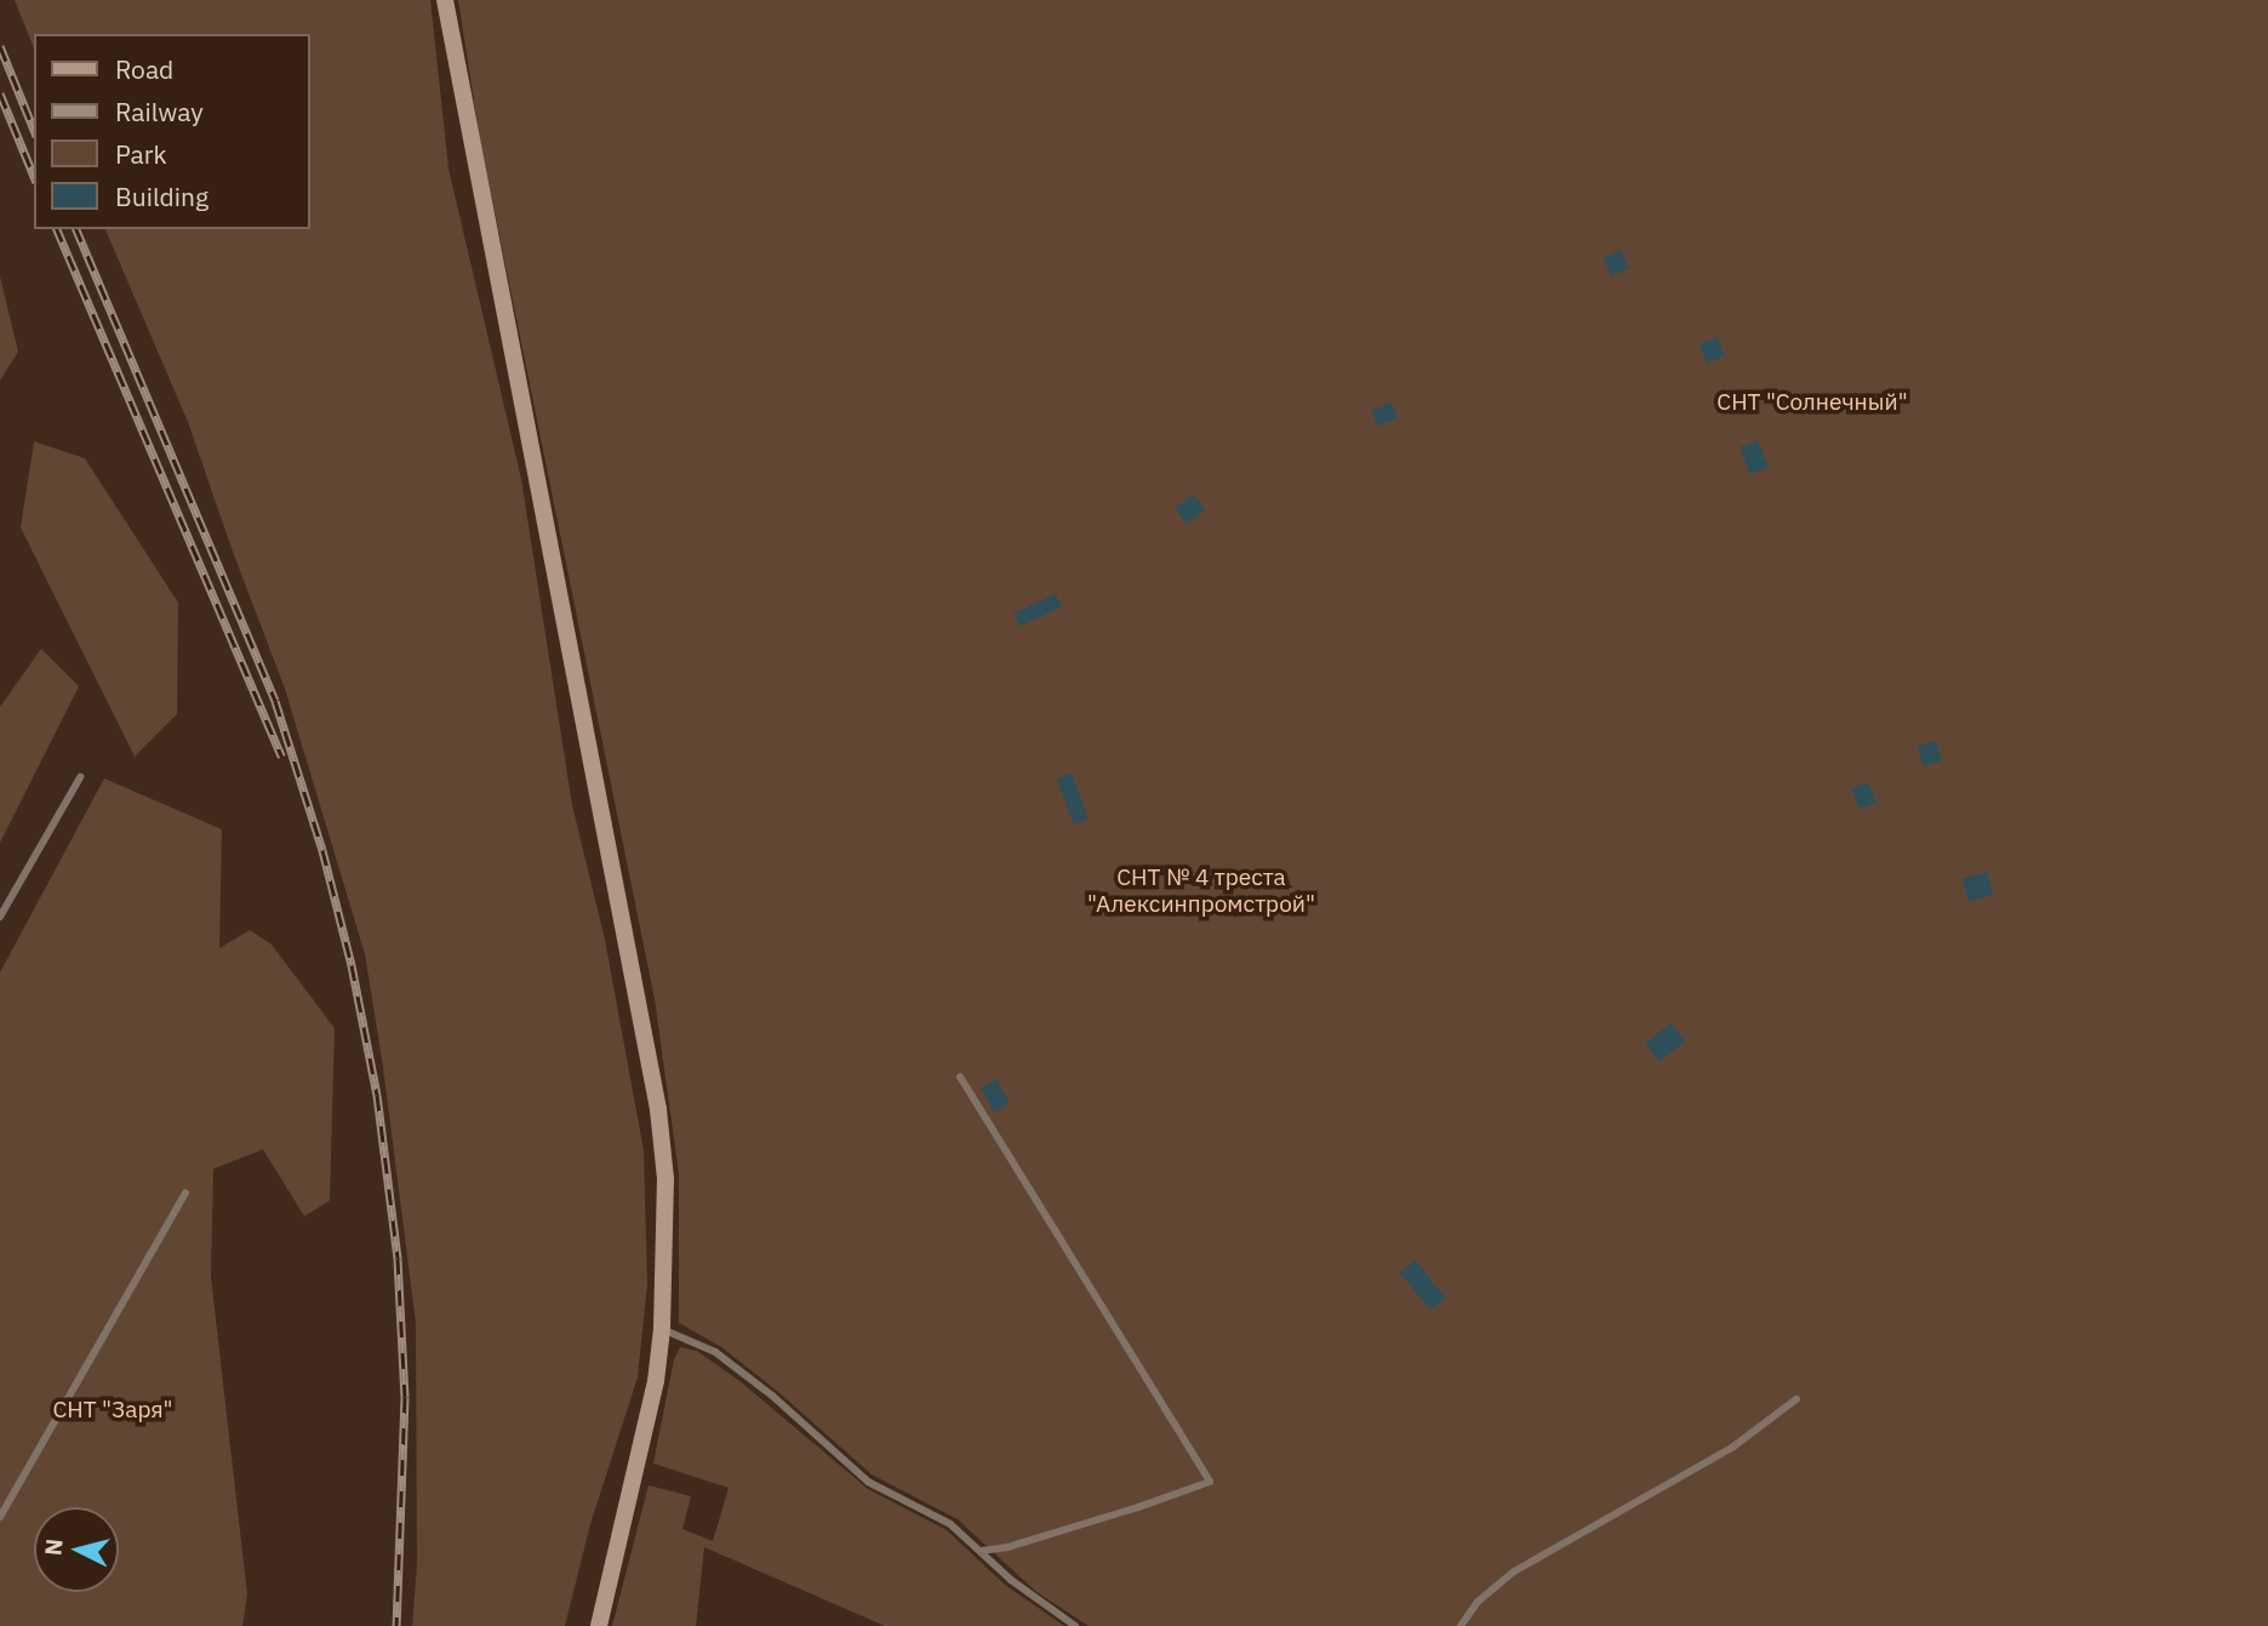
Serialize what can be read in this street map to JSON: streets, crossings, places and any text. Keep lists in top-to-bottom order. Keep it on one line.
{"parks":["СНТ \"Солнечный\"","СНТ № 4 треста \"Алексинпромстрой\"","СНТ \"Заря\""],"legend":["Road","Railway","Park","Building"],"north":"left"}
